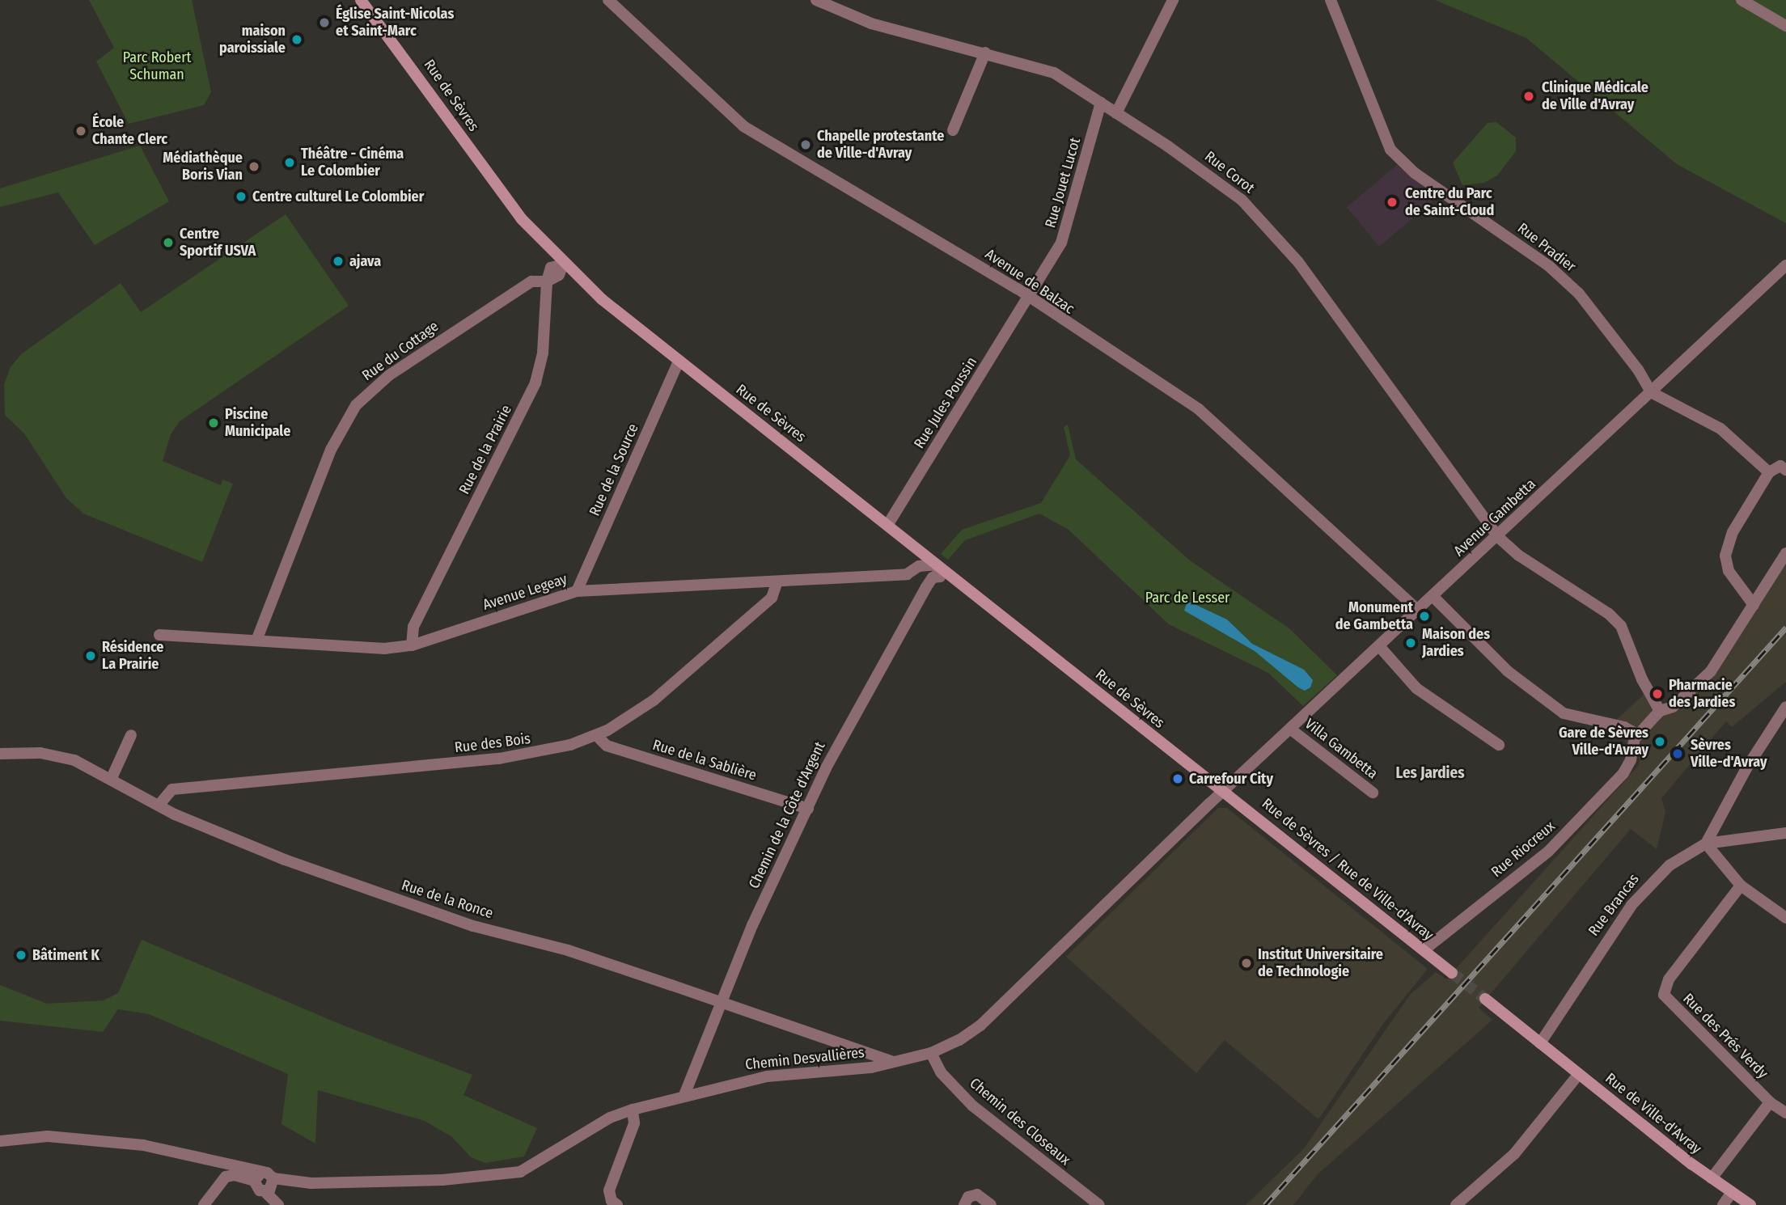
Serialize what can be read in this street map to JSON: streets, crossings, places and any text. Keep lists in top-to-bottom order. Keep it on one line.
{"streets":{"main road":["Rue de Sèvres","Rue de Sèvres / Rue de Ville-d'Avray","Rue de Ville-d'Avray"],"street":["Rue Corot","Rue Jouet Lucot","Rue Pradier","Avenue de Balzac","Rue du Cottage","Rue Jules Poussin","Rue de la Prairie","Rue de la Source","Avenue Gambetta","Avenue Legeay","Rue des Bois","Villa Gambetta","Rue de la Sablière","Chemin de la Côte d'Argent","Rue Riocreux","Rue de la Ronce","Rue Brancas","Rue des Prés Verdy","Chemin Desvallières","Chemin des Closeaux"]},"crossings":[["Rue de Sèvres","Rue Jules Poussin"],["Rue de Sèvres","Rue de la Source"],["Rue de Sèvres","Avenue Gambetta"],["Rue de Sèvres","Avenue Legeay"],["Rue de Sèvres","Chemin de la Côte d'Argent"],["Rue de Sèvres","Rue de Sèvres / Rue de Ville-d'Avray"],["Rue de Sèvres","Chemin Desvallières"],["Rue Corot","Rue Jouet Lucot"],["Rue Corot","Avenue Gambetta"],["Rue Jouet Lucot","Avenue de Balzac"],["Rue Jouet Lucot","Rue Jules Poussin"],["Rue Pradier","Avenue Gambetta"],["Avenue de Balzac","Rue Jules Poussin"],["Avenue de Balzac","Avenue Gambetta"],["Rue du Cottage","Rue de la Prairie"],["Rue du Cottage","Avenue Legeay"],["Rue de la Prairie","Avenue Legeay"],["Rue de la Source","Avenue Legeay"],["Avenue Gambetta","Villa Gambetta"],["Avenue Gambetta","Rue de Sèvres / Rue de Ville-d'Avray"],["Avenue Gambetta","Chemin Desvallières"],["Avenue Legeay","Rue des Bois"],["Avenue Legeay","Chemin de la Côte d'Argent"],["Rue des Bois","Rue de la Sablière"],["Rue des Bois","Rue de la Ronce"],["Rue de la Sablière","Chemin de la Côte d'Argent"],["Chemin de la Côte d'Argent","Rue de la Ronce"],["Chemin de la Côte d'Argent","Chemin Desvallières"],["Rue Riocreux","Rue de Sèvres / Rue de Ville-d'Avray"],["Rue de Sèvres / Rue de Ville-d'Avray","Chemin Desvallières"],["Rue de la Ronce","Chemin Desvallières"],["Rue Brancas","Rue de Ville-d'Avray"],["Chemin Desvallières","Chemin des Closeaux"]],"districts":["Les Jardies"],"parks":["Parc Robert Schuman","Parc de Lesser"],"places":["Église Saint-Nicolas et Saint-Marc","maison paroissiale","Clinique Médicale de Ville d'Avray","École Chante Clerc","Chapelle protestante de Ville-d'Avray","Théâtre - Cinéma Le Colombier","Médiathèque Boris Vian","Centre culturel Le Colombier","Centre du Parc de Saint-Cloud","Centre Sportif USVA","ajava","Piscine Municipale","Monument de Gambetta","Maison des Jardies","Résidence La Prairie","Pharmacie des Jardies","Gare de Sèvres Ville-d'Avray","Sèvres Ville-d'Avray","Carrefour City","Bâtiment K","Institut Universitaire de Technologie"]}
